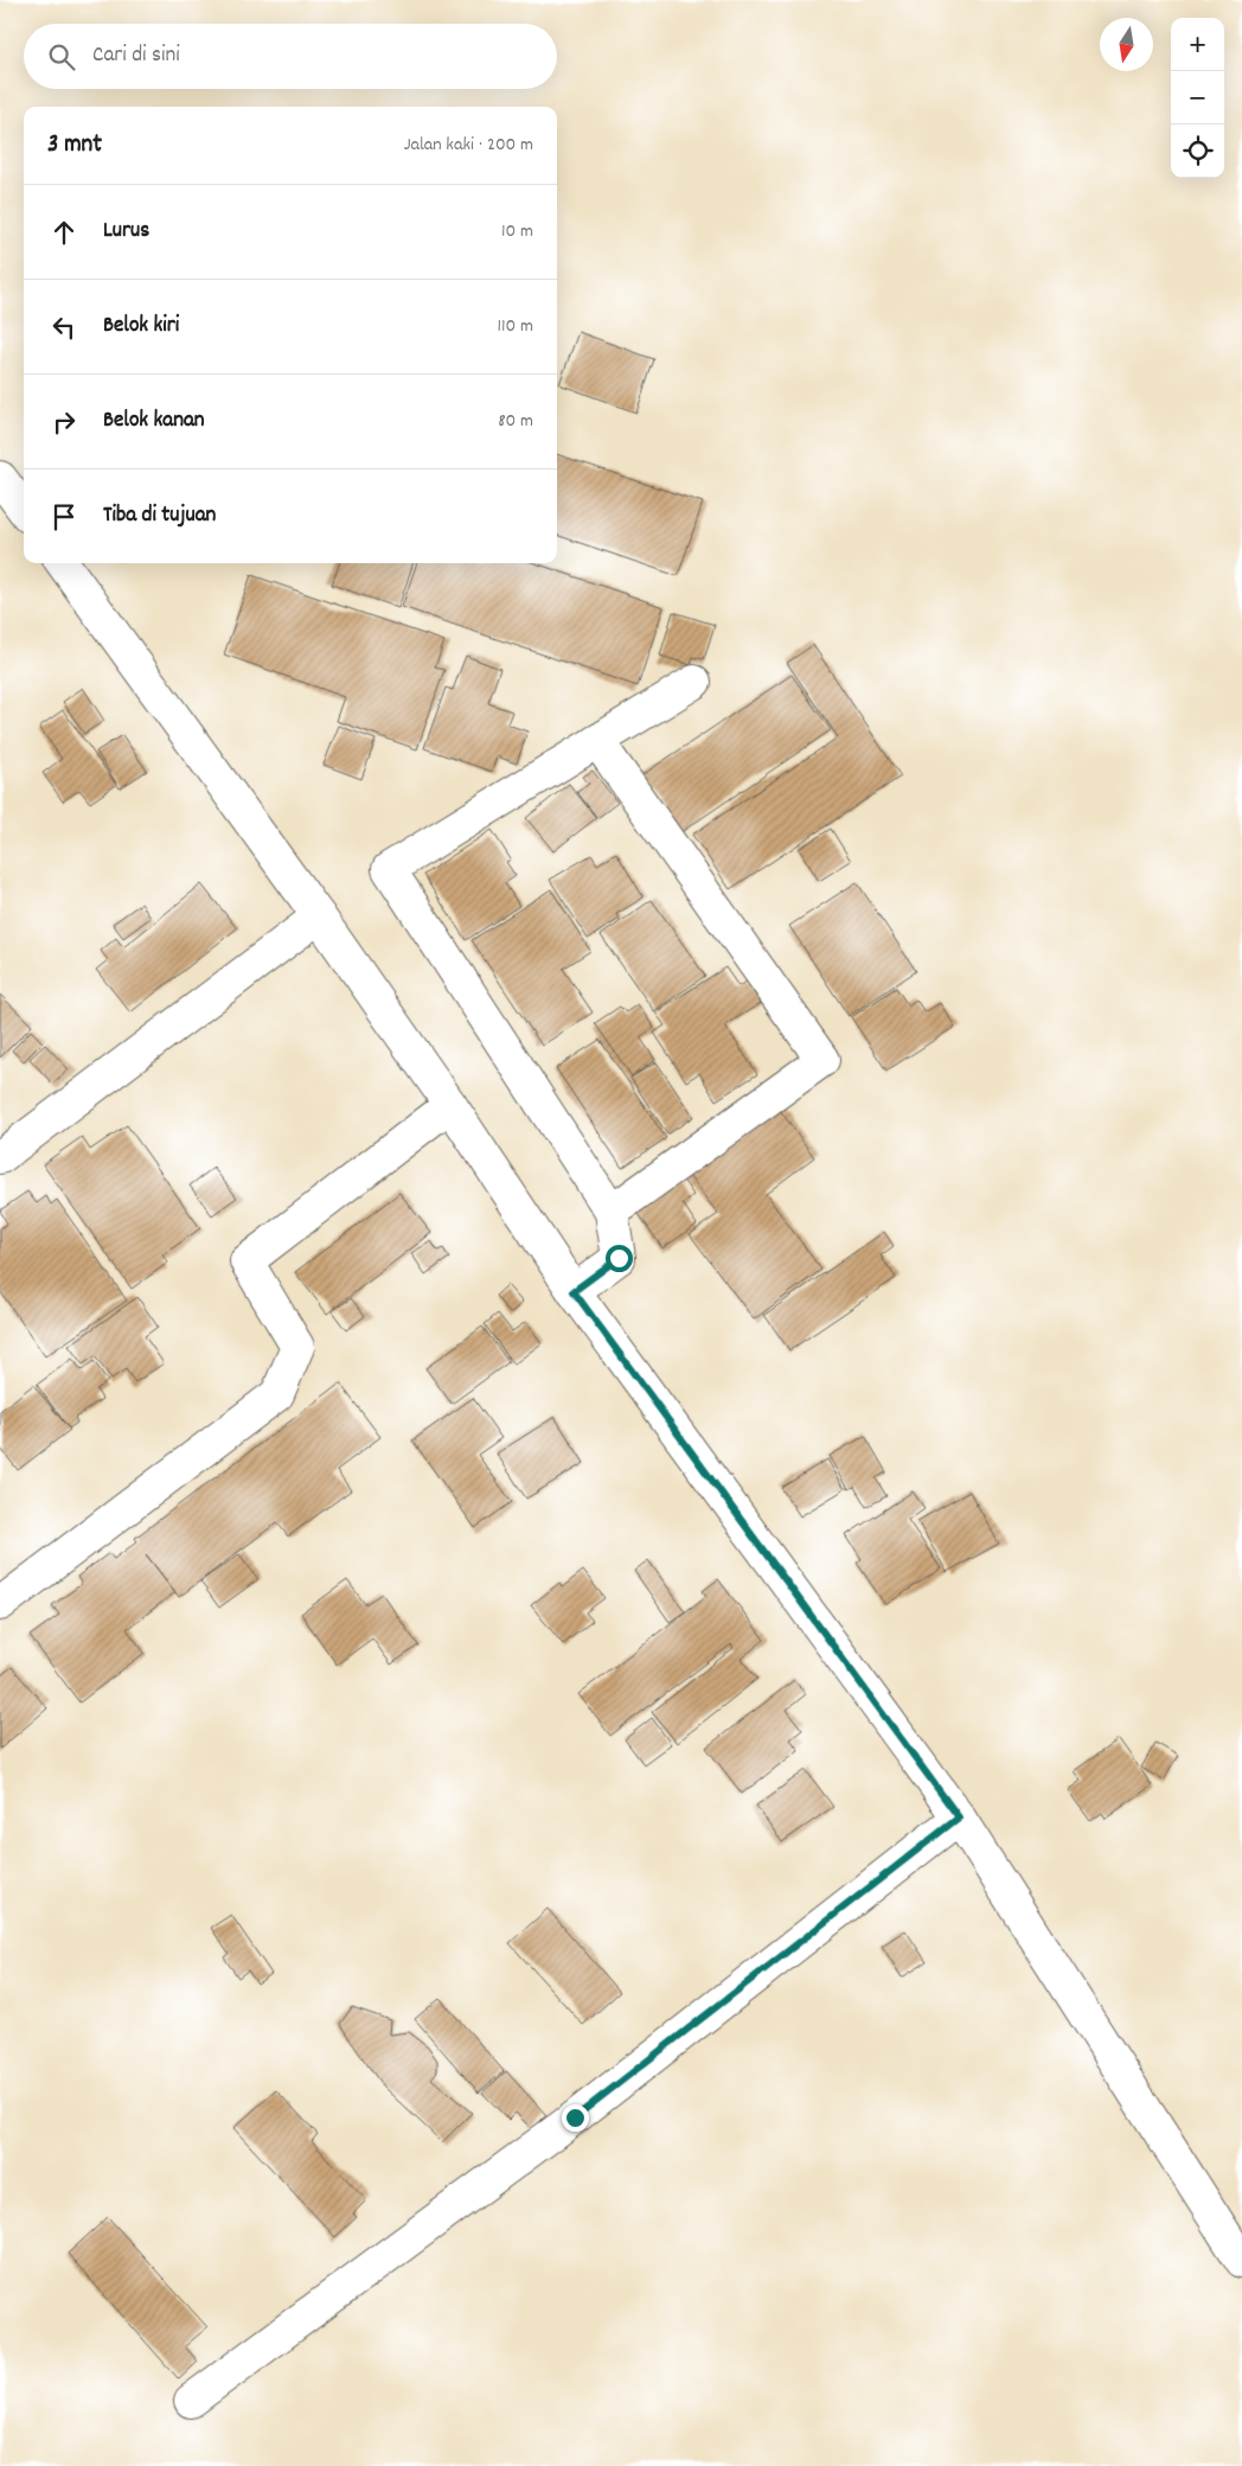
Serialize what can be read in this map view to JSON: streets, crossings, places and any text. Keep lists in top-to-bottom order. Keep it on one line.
{"north":"bottom","page":{"map_buttons":["+","−"],"search":"Cari di sini","heading":["3 mnt","Jalan kaki · 200 m"],"list":[["Lurus","10 m"],["Belok kiri","110 m"],["Belok kanan","80 m"],"Tiba di tujuan"]}}
